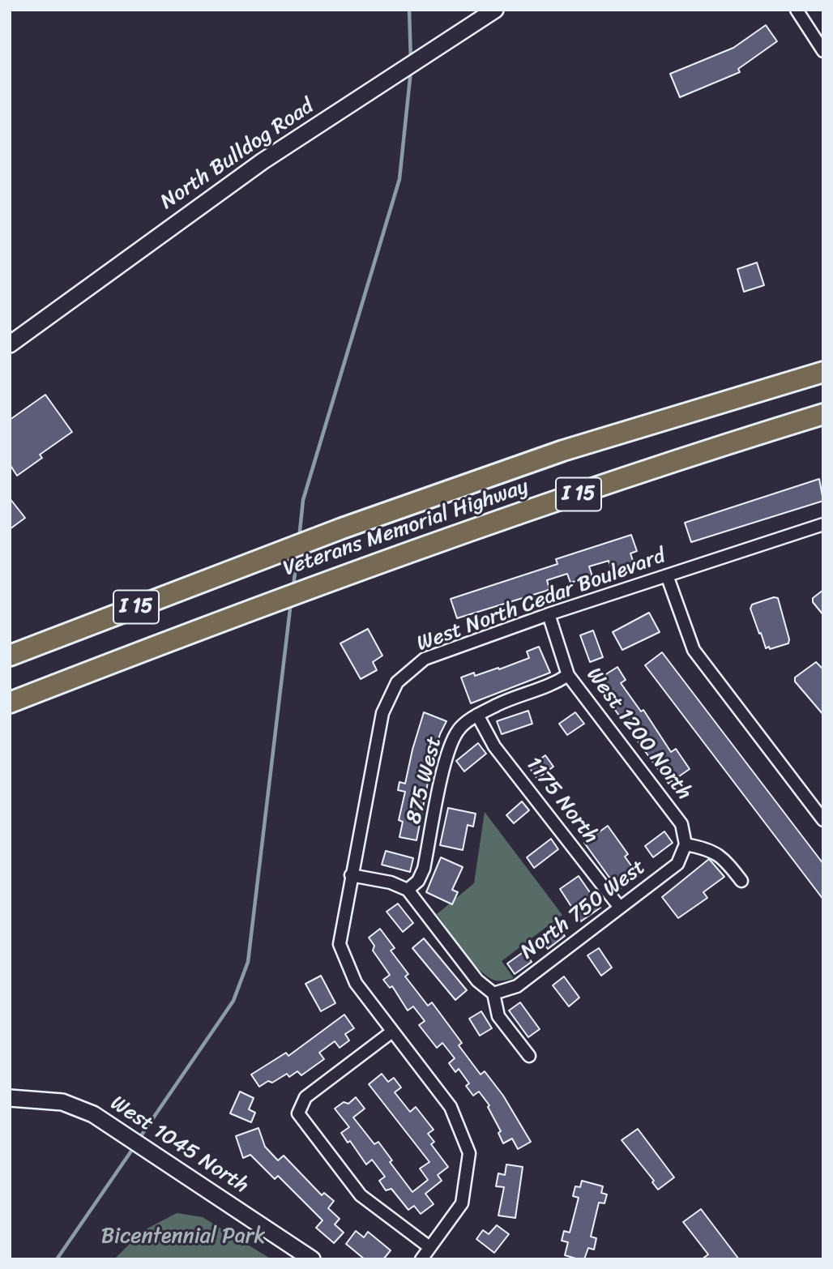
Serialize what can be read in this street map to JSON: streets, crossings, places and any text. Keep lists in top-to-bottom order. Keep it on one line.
{"streets":{"highway":["I 15","Veterans Memorial Highway"],"street":["North Bulldog Road","West North Cedar Boulevard","West 1200 North","875 West","1175 North","North 750 West","West 1045 North"]},"crossings":[["West North Cedar Boulevard","West 1200 North"],["West 1200 North","875 West"],["West 1200 North","North 750 West"],["875 West","1175 North"],["1175 North","North 750 West"]],"parks":["Bicentennial Park"]}
